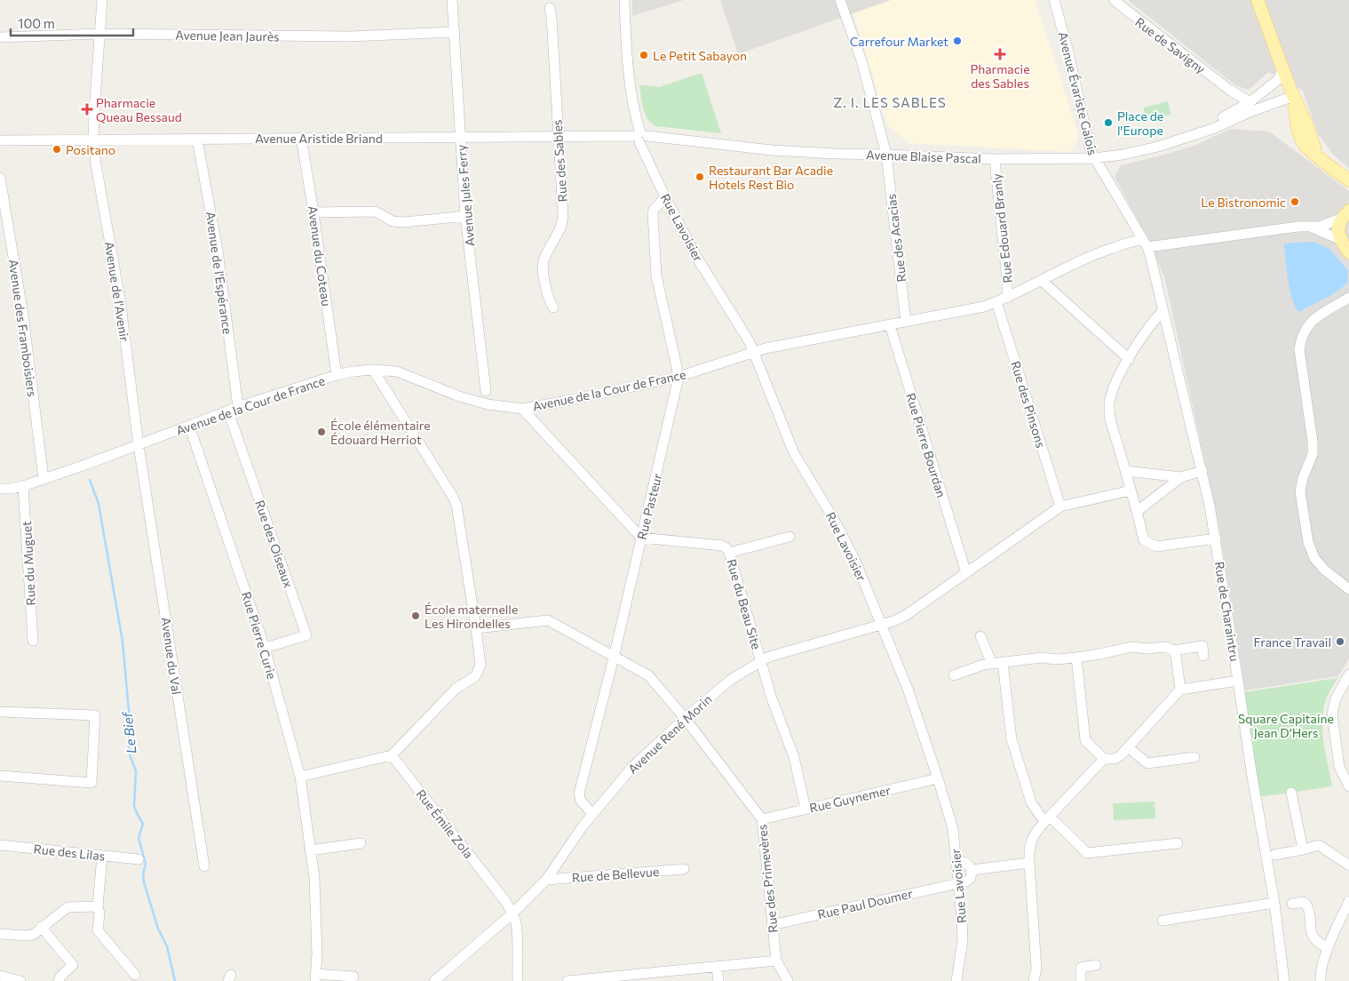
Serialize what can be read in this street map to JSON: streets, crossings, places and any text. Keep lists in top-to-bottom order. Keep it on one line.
{"streets":{"street":["Avenue Jean Jaurès","Rue de Savigny","Avenue Évariste Galois","Avenue Aristide Briand","Avenue Blaise Pascal","Rue des Sables","Avenue Jules Ferry","Rue Lavoisier","Rue Edouard Branly","Rue des Acacias","Avenue du Coteau","Avenue de l'Espérance","Avenue de l'Avenir","Avenue des Framboisiers","Avenue de la Cour de France","Rue des Pinsons","Rue Pierre Bourdan","Rue Pasteur","Rue des Oiseaux","Rue du Muguet","Rue du Beau Site","Rue de Charaintru","Rue Pierre Curie","Avenue du Val","Avenue René Morin","Rue Guynemer","Rue Émile Zola","Rue des Lilas","Rue de Bellevue","Rue des Primevères","Rue Paul Doumer"]},"crossings":[["Avenue Jean Jaurès","Avenue Jules Ferry"],["Avenue Jean Jaurès","Avenue de l'Avenir"],["Rue de Savigny","Avenue Blaise Pascal"],["Avenue Évariste Galois","Avenue Blaise Pascal"],["Avenue Évariste Galois","Avenue de la Cour de France"],["Avenue Évariste Galois","Rue de Charaintru"],["Avenue Aristide Briand","Avenue Blaise Pascal"],["Avenue Aristide Briand","Rue des Sables"],["Avenue Aristide Briand","Avenue Jules Ferry"],["Avenue Aristide Briand","Rue Lavoisier"],["Avenue Aristide Briand","Avenue du Coteau"],["Avenue Aristide Briand","Avenue de l'Espérance"],["Avenue Aristide Briand","Avenue de l'Avenir"],["Avenue Blaise Pascal","Rue Lavoisier"],["Avenue Blaise Pascal","Rue Edouard Branly"],["Avenue Blaise Pascal","Rue des Acacias"],["Rue Lavoisier","Avenue de la Cour de France"],["Rue Lavoisier","Rue Pasteur"],["Rue Lavoisier","Avenue René Morin"],["Rue Lavoisier","Rue Guynemer"],["Rue Lavoisier","Rue Paul Doumer"],["Rue Edouard Branly","Avenue de la Cour de France"],["Rue des Acacias","Avenue de la Cour de France"],["Avenue du Coteau","Avenue de la Cour de France"],["Avenue de l'Espérance","Avenue de la Cour de France"],["Avenue de l'Avenir","Avenue de la Cour de France"],["Avenue de l'Avenir","Avenue du Val"],["Avenue des Framboisiers","Avenue de la Cour de France"],["Avenue de la Cour de France","Rue des Pinsons"],["Avenue de la Cour de France","Rue Pierre Bourdan"],["Avenue de la Cour de France","Rue Pasteur"],["Avenue de la Cour de France","Rue des Oiseaux"],["Avenue de la Cour de France","Rue du Muguet"],["Avenue de la Cour de France","Rue de Charaintru"],["Avenue de la Cour de France","Rue Pierre Curie"],["Avenue de la Cour de France","Avenue du Val"],["Rue des Pinsons","Avenue René Morin"],["Rue Pierre Bourdan","Avenue René Morin"],["Rue Pasteur","Rue du Beau Site"],["Rue Pasteur","Avenue René Morin"],["Rue Pasteur","Rue des Primevères"],["Rue des Oiseaux","Rue Pierre Curie"],["Rue du Beau Site","Avenue René Morin"],["Rue du Beau Site","Rue Guynemer"],["Avenue René Morin","Rue Émile Zola"],["Avenue René Morin","Rue de Bellevue"],["Avenue René Morin","Rue des Primevères"],["Rue Guynemer","Rue des Primevères"],["Rue des Primevères","Rue Paul Doumer"]],"districts":["Z. I. LES SABLES"],"water":["Le Bief"],"parks":["Square Capitaine Jean D’Hers"],"places":{"other":["Carrefour Market","Le Petit Sabayon","Place de l'Europe","Positano","Restaurant Bar Acadie Hotels Rest Bio","Le Bistronomic","École élémentaire Édouard Herriot","École maternelle Les Hirondelles","France Travail"],"health":["Pharmacie des Sables","Pharmacie Queau Bessaud"]},"scale_bar":"100 m"}
